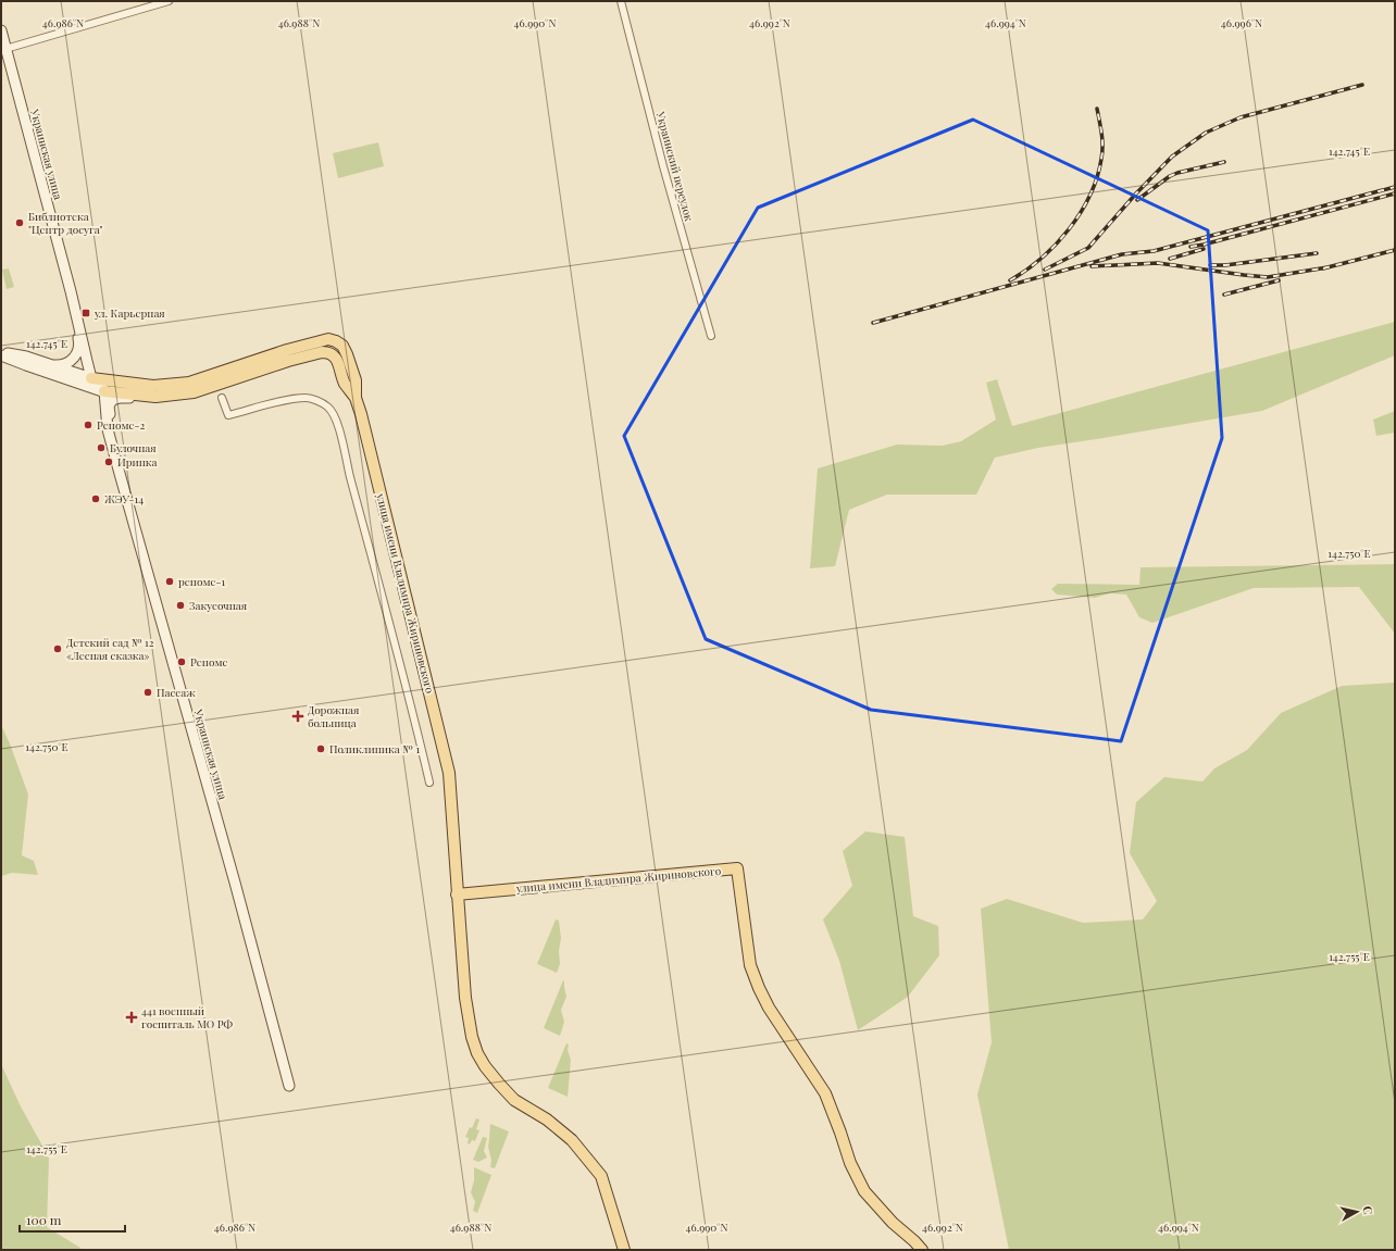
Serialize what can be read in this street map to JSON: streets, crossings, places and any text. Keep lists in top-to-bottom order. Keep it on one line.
{"streets":{"main road":["Украинская улица","улица имени Владимира Жириновского"],"street":["Украинский переулок"]},"crossings":[["Украинская улица","улица имени Владимира Жириновского"]],"places":{"other":["Библиотека \"Центр досуга\"","Реноме-2","Булочная","Иринка","ЖЭУ-14","реноме-1","Закусочная","Детский сад № 12 «Лесная сказка»","Реноме","Пассаж","Поликлиника № 1"],"transit":["ул. Карьерная"],"health":["Дорожная больница","441 военный госпиталь МО РФ"]},"scale_bar":"100 m","north":"right","coordinates":["46.986°N","46.988°N","46.990°N","46.992°N","46.994°N","46.996°N","142.745°E","142.750°E","142.755°E"]}
